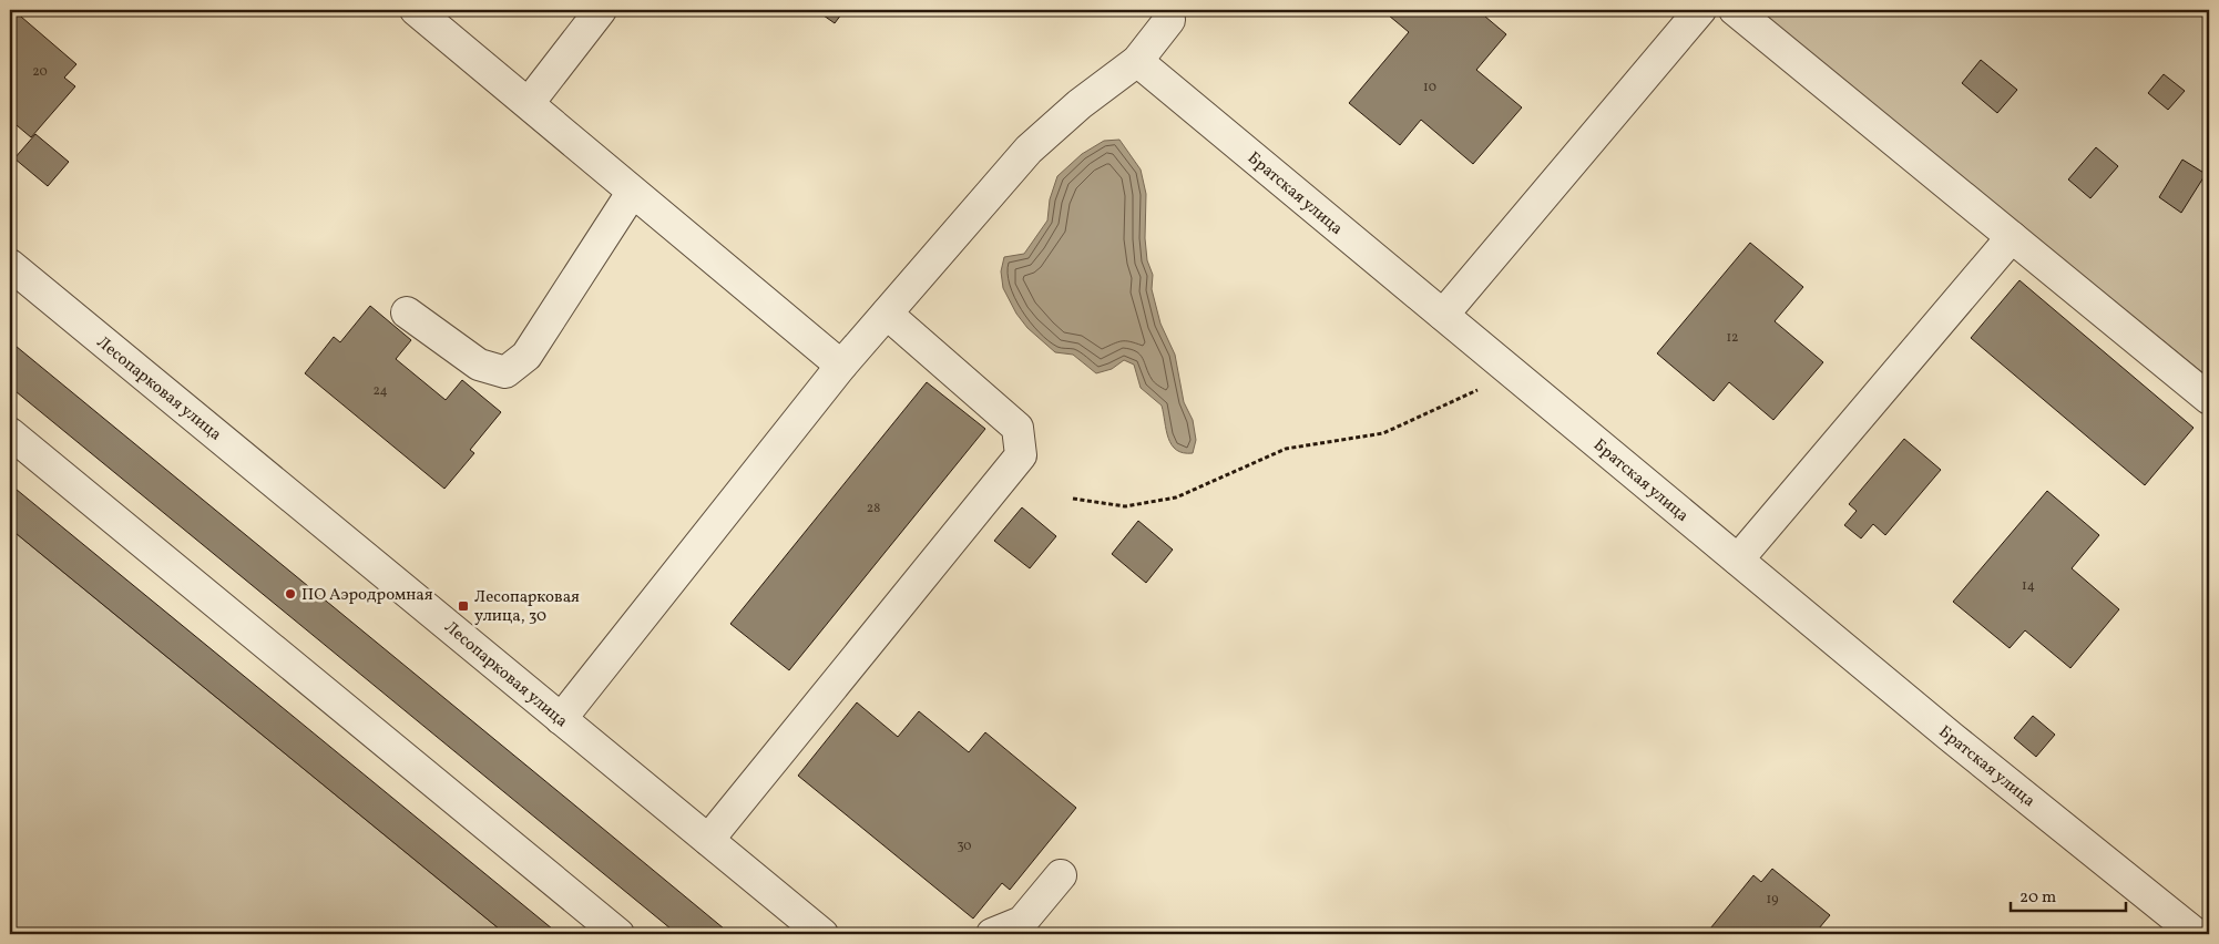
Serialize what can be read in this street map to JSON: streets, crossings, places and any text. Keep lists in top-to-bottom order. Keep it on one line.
{"streets":{"street":["Братская улица","Лесопарковая улица"]},"places":{"other":["ПО Аэродромная"],"transit":["Лесопарковая улица, 30"]},"house_numbers":["20","10","12","24","28","14","30","19"],"scale_bar":"20 m"}
